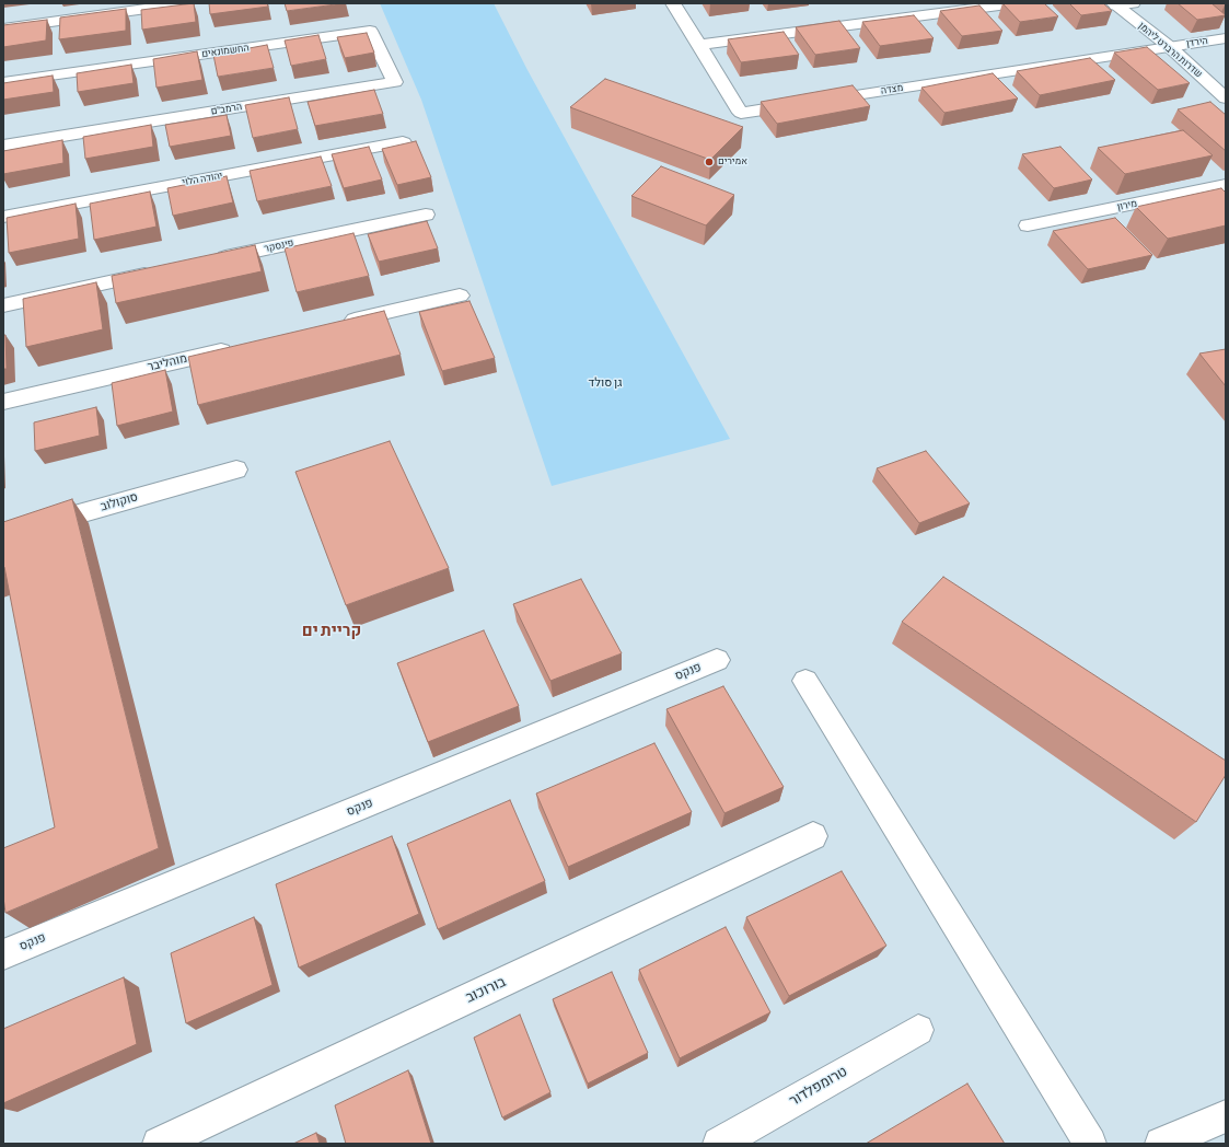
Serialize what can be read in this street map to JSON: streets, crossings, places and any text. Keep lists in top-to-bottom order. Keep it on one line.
{"streets":{"street":["הירדן","שדרות הרברט ליהמן","החשמונאים","מצדה","הרמב\"ם","יהודה הלוי","מירון","פינסקר","מוהליבר","סוקולוב","פנקס","בורוכוב","טרומפלדור"]},"crossings":[["הירדן","שדרות הרברט ליהמן"],["הירדן","מצדה"],["שדרות הרברט ליהמן","מצדה"],["החשמונאים","הרמב\"ם"]],"districts":["קריית ים"],"parks":["גן סולד"],"places":["אמירים"]}
